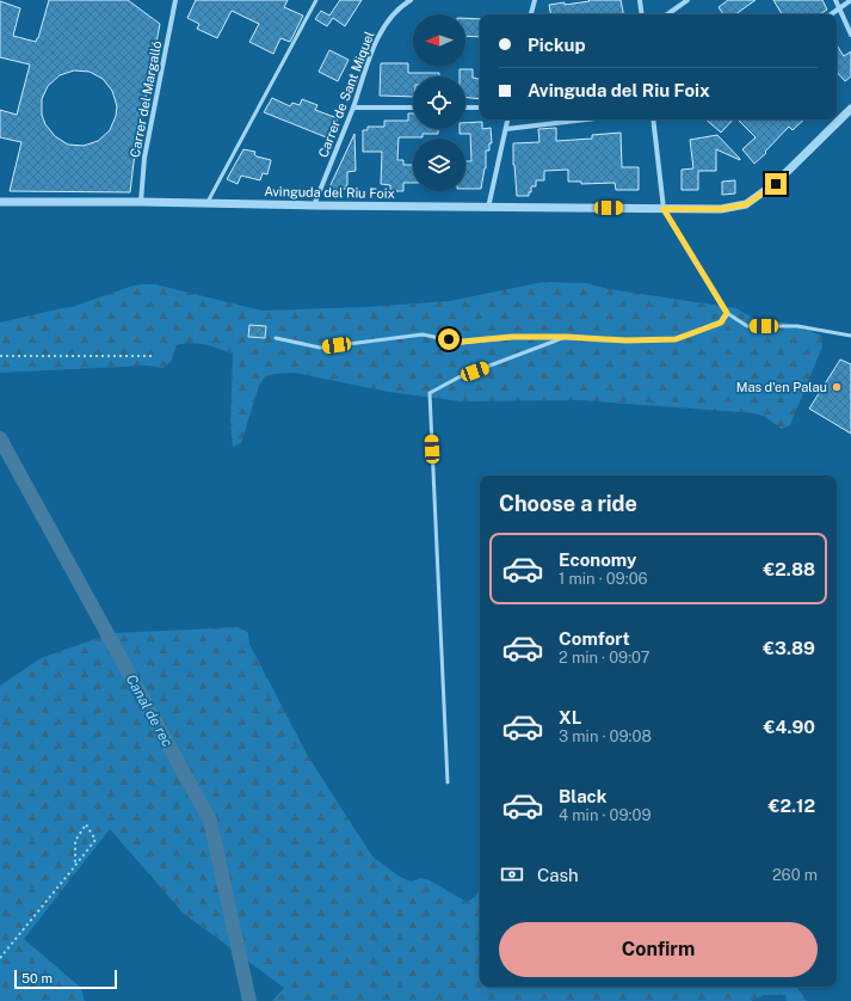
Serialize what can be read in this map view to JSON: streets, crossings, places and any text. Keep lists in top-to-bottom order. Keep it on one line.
{"streets":{"street":["Carrer de Sant Miquel","Carrer del Margalló","Avinguda del Riu Foix"]},"crossings":[["Carrer de Sant Miquel","Avinguda del Riu Foix"],["Carrer del Margalló","Avinguda del Riu Foix"]],"water":["Canal de rec"],"places":["Mas d'en Palau"],"scale_bar":"50 m","north":"left","page":{"banner":["Pickup","Avinguda del Riu Foix"],"heading":"Choose a ride","list":[{"name":"Economy","note":"1 min · 09:06","value":"€2.88"},{"name":"Comfort","note":"2 min · 09:07","value":"€3.89"},{"name":"XL","note":"3 min · 09:08","value":"€4.90"},{"name":"Black","note":"4 min · 09:09","value":"€2.12"}],"pay":["Cash","260 m"],"buttons":"Confirm","scale":"50 m"}}
